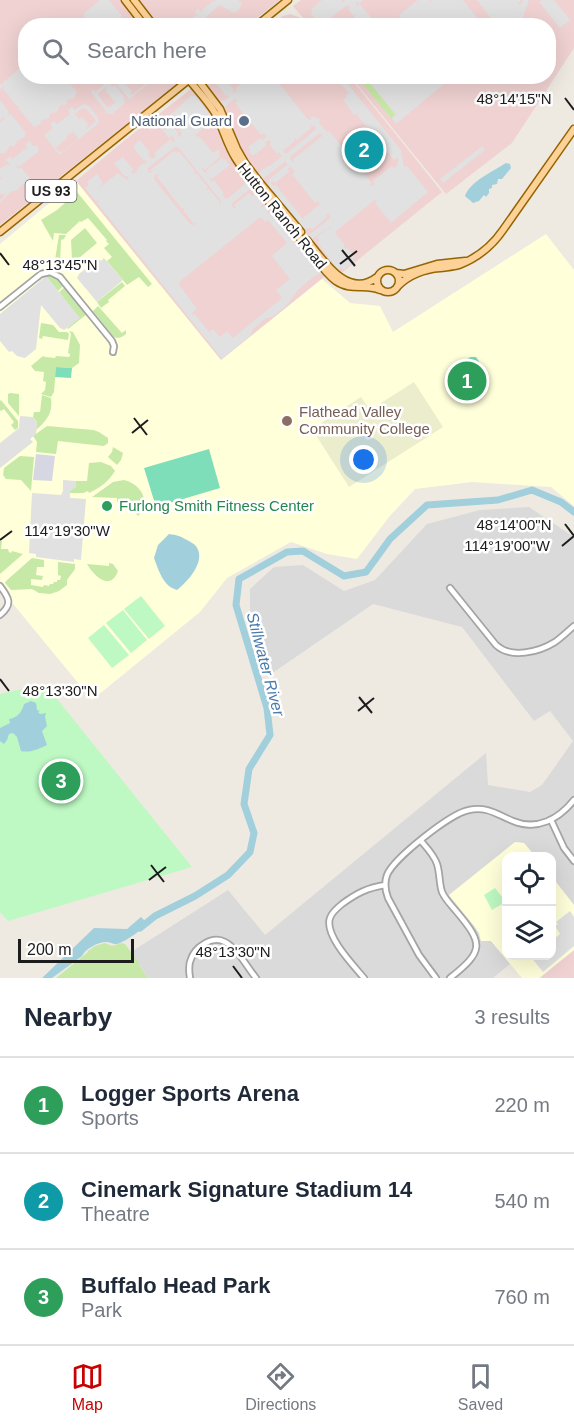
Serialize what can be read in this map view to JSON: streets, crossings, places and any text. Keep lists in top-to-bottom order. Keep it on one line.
{"streets":{"main road":["US 93","Hutton Ranch Road"]},"water":["Stillwater River"],"places":["National Guard","Flathead Valley Community College","Furlong Smith Fitness Center"],"scale_bar":"200 m","page":{"search":"Search here","pins":["2","1","3"],"scale":"200 m","heading":["Nearby","3 results"],"list":[{"mark":"1","name":"Logger Sports Arena","note":"Sports","value":"220 m"},{"mark":"2","name":"Cinemark Signature Stadium 14","note":"Theatre","value":"540 m"},{"mark":"3","name":"Buffalo Head Park","note":"Park","value":"760 m"}],"nav":["Map","Directions","Saved"]},"coordinates":["48°14'15\"N","48°13'45\"N","48°14'00\"N","114°19'30\"W","114°19'00\"W","48°13'30\"N"]}
